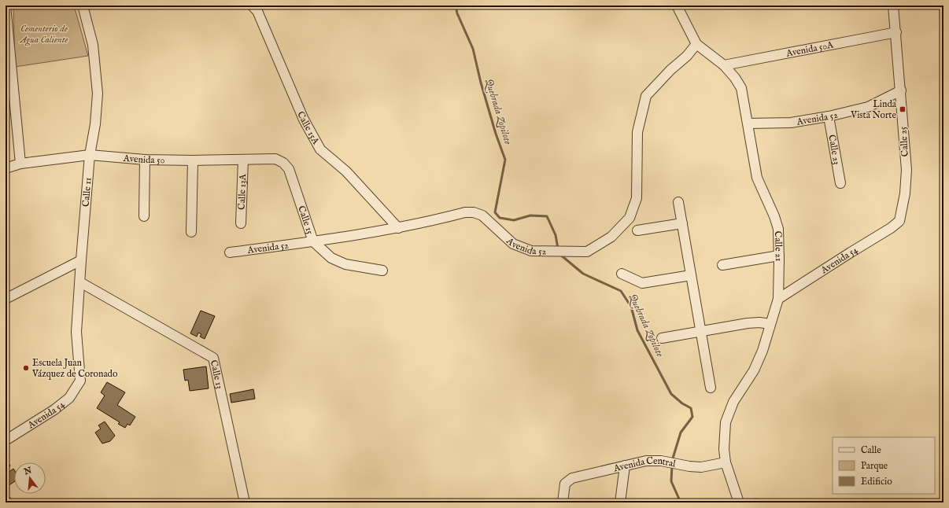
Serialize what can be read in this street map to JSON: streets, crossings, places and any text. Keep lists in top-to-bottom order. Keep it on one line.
{"streets":{"street":["Avenida 50A","Avenida 52","Calle 15A","Calle 25","Calle 23","Avenida 50","Calle 13A","Calle 11","Calle 15","Calle 21","Avenida 54","Calle 13","Avenida Central"]},"crossings":[["Avenida 50A","Calle 25"],["Avenida 50A","Calle 21"],["Avenida 52","Calle 15A"],["Avenida 52","Calle 25"],["Avenida 52","Calle 23"],["Avenida 52","Calle 15"],["Avenida 52","Calle 21"],["Calle 25","Avenida 54"],["Avenida 50","Calle 13A"],["Avenida 50","Calle 11"],["Avenida 50","Calle 15"],["Calle 11","Avenida 54"],["Calle 11","Calle 13"],["Calle 21","Avenida 54"],["Calle 21","Avenida Central"]],"water":["Quebrada Zopilote"],"parks":["Cementerio de Agua Caliente"],"places":{"transit":["Linda Vista Norte"],"other":["Escuela Juan Vázquez de Coronado"]},"legend":["Calle","Parque","Edificio"],"north":"top"}
